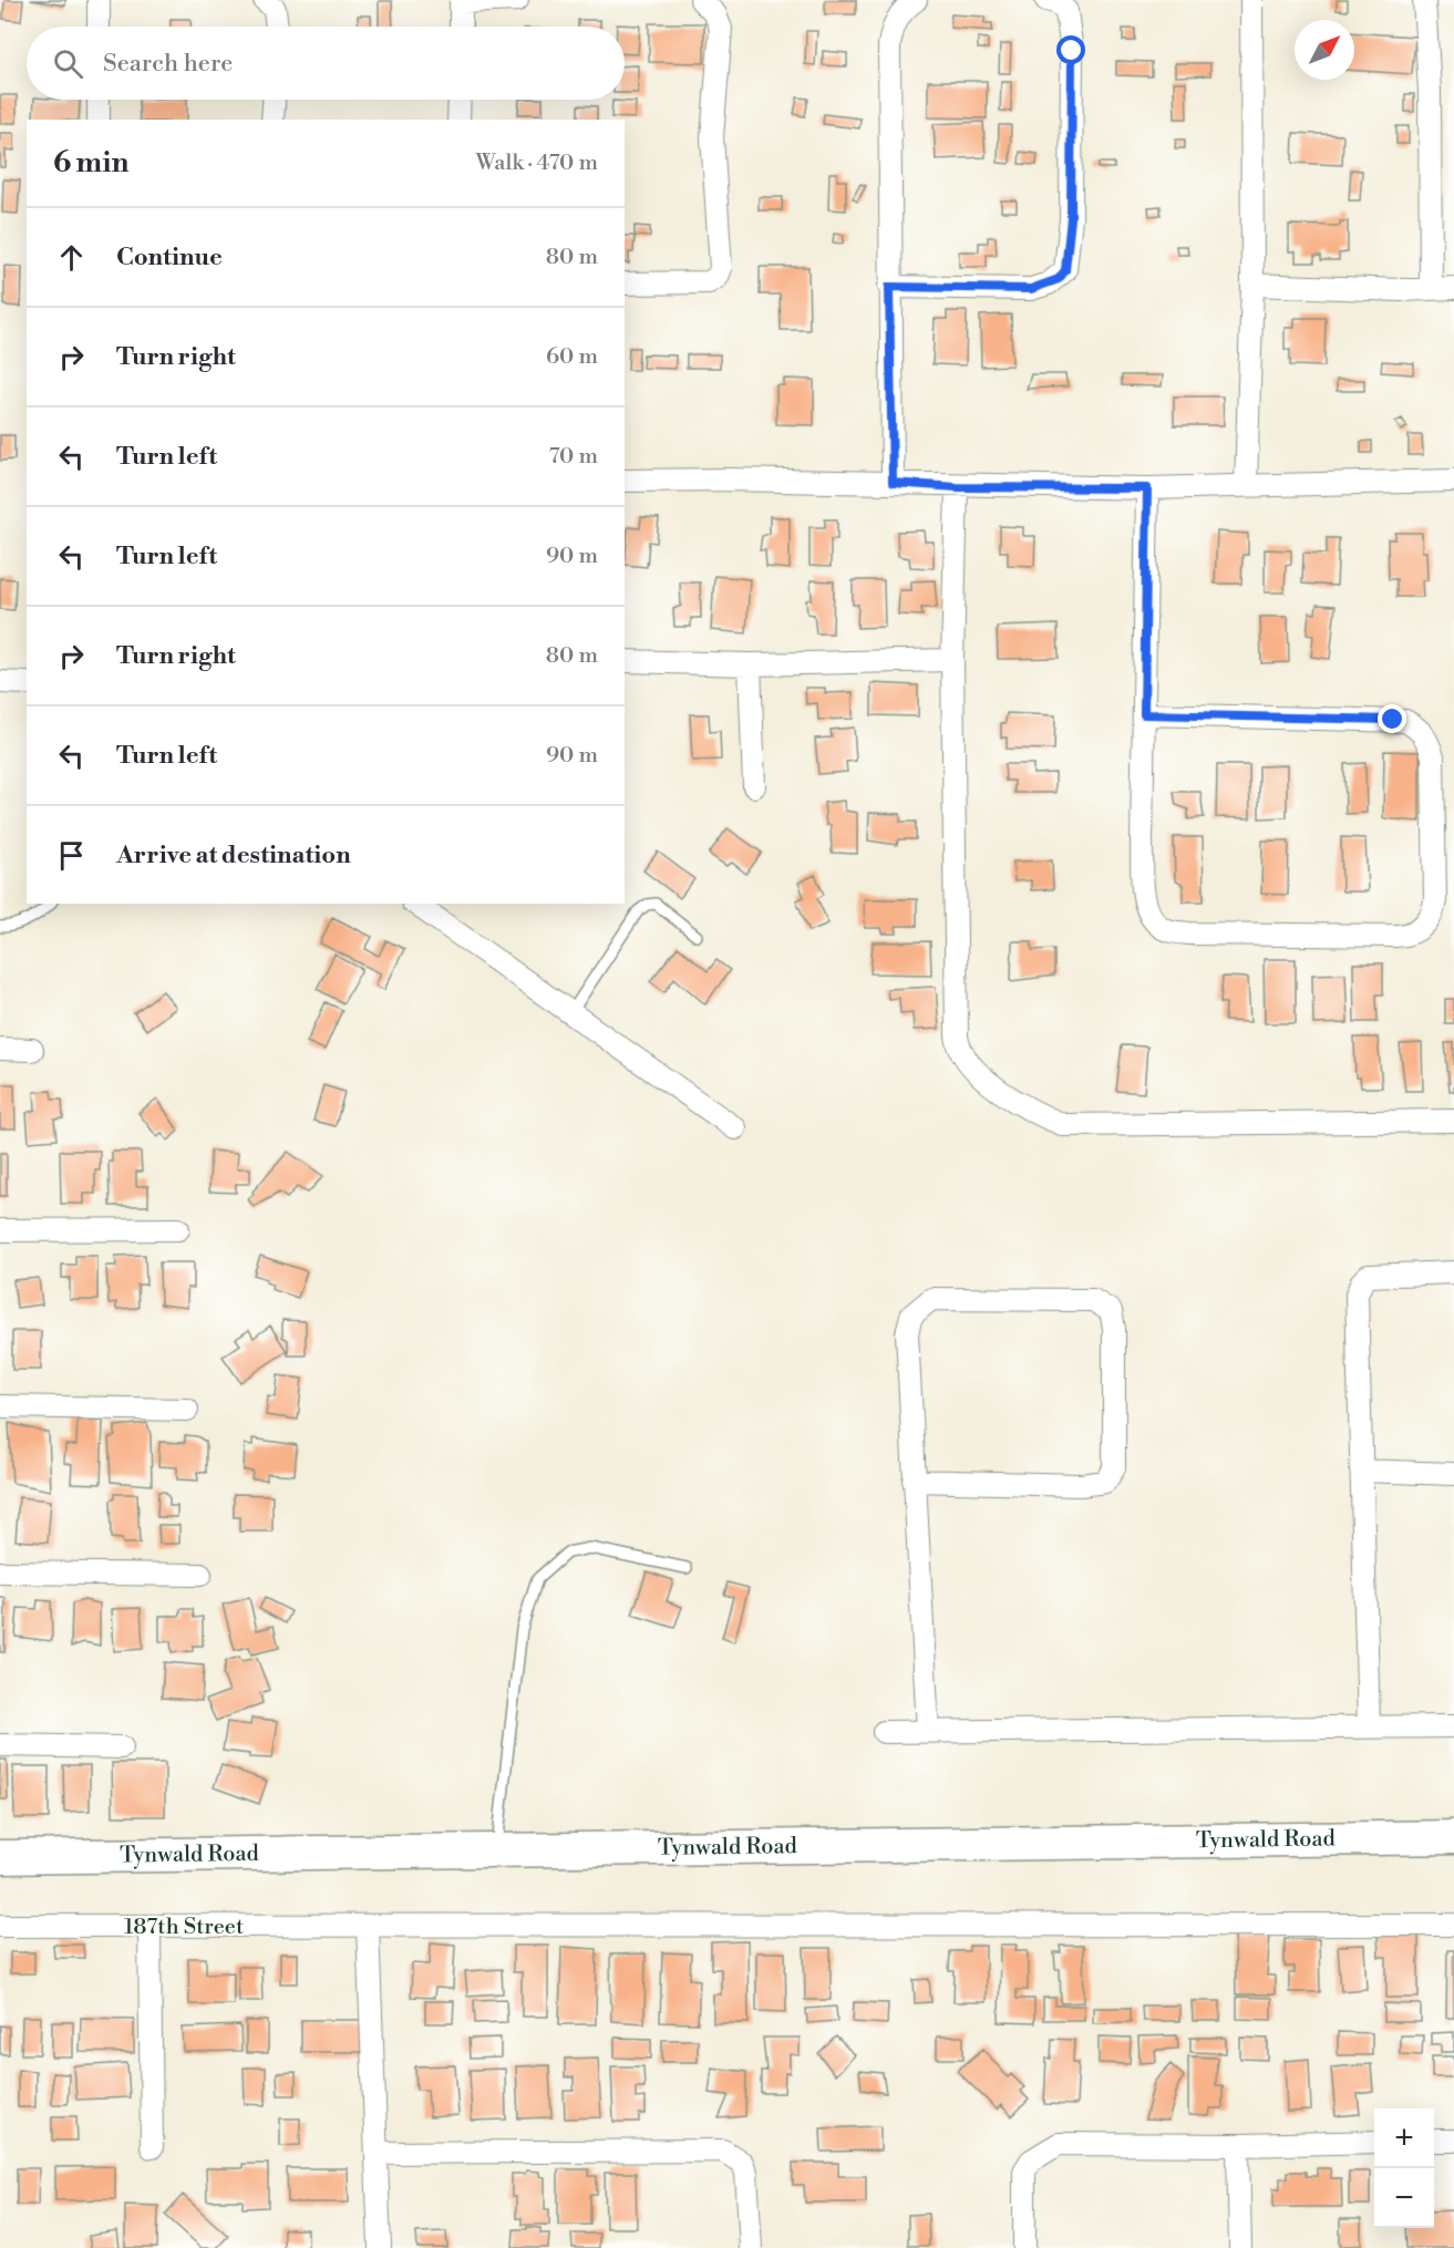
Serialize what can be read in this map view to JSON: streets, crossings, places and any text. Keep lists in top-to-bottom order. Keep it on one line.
{"streets":{"main road":["Tynwald Road"],"street":["187th Street"]},"north":"top right","page":{"search":"Search here","heading":["6 min","Walk · 470 m"],"list":[["Continue","80 m"],["Turn right","60 m"],["Turn left","70 m"],["Turn left","90 m"],["Turn right","80 m"],["Turn left","90 m"],"Arrive at destination"],"map_buttons":["+","−"]}}
